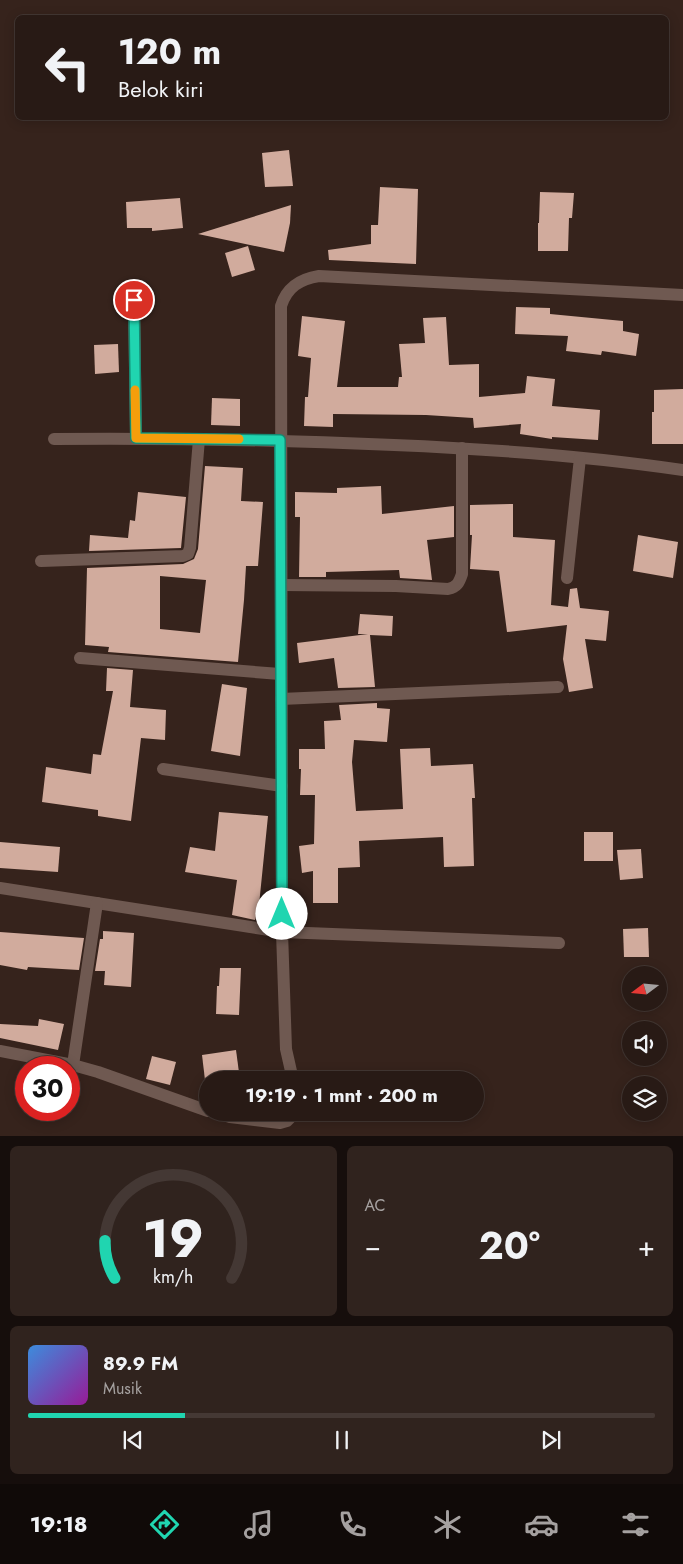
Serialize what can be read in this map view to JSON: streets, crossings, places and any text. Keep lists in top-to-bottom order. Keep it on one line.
{"north":"left","page":{"turn":["120 m","Belok kiri"],"limit":"30","trip":"19:19 · 1 mnt · 200 m","tile":"AC","heat":["−","20°","+"],"song":["89.9 FM","Musik"],"tabs":"19:18","gauge":["19","km/h"]}}
